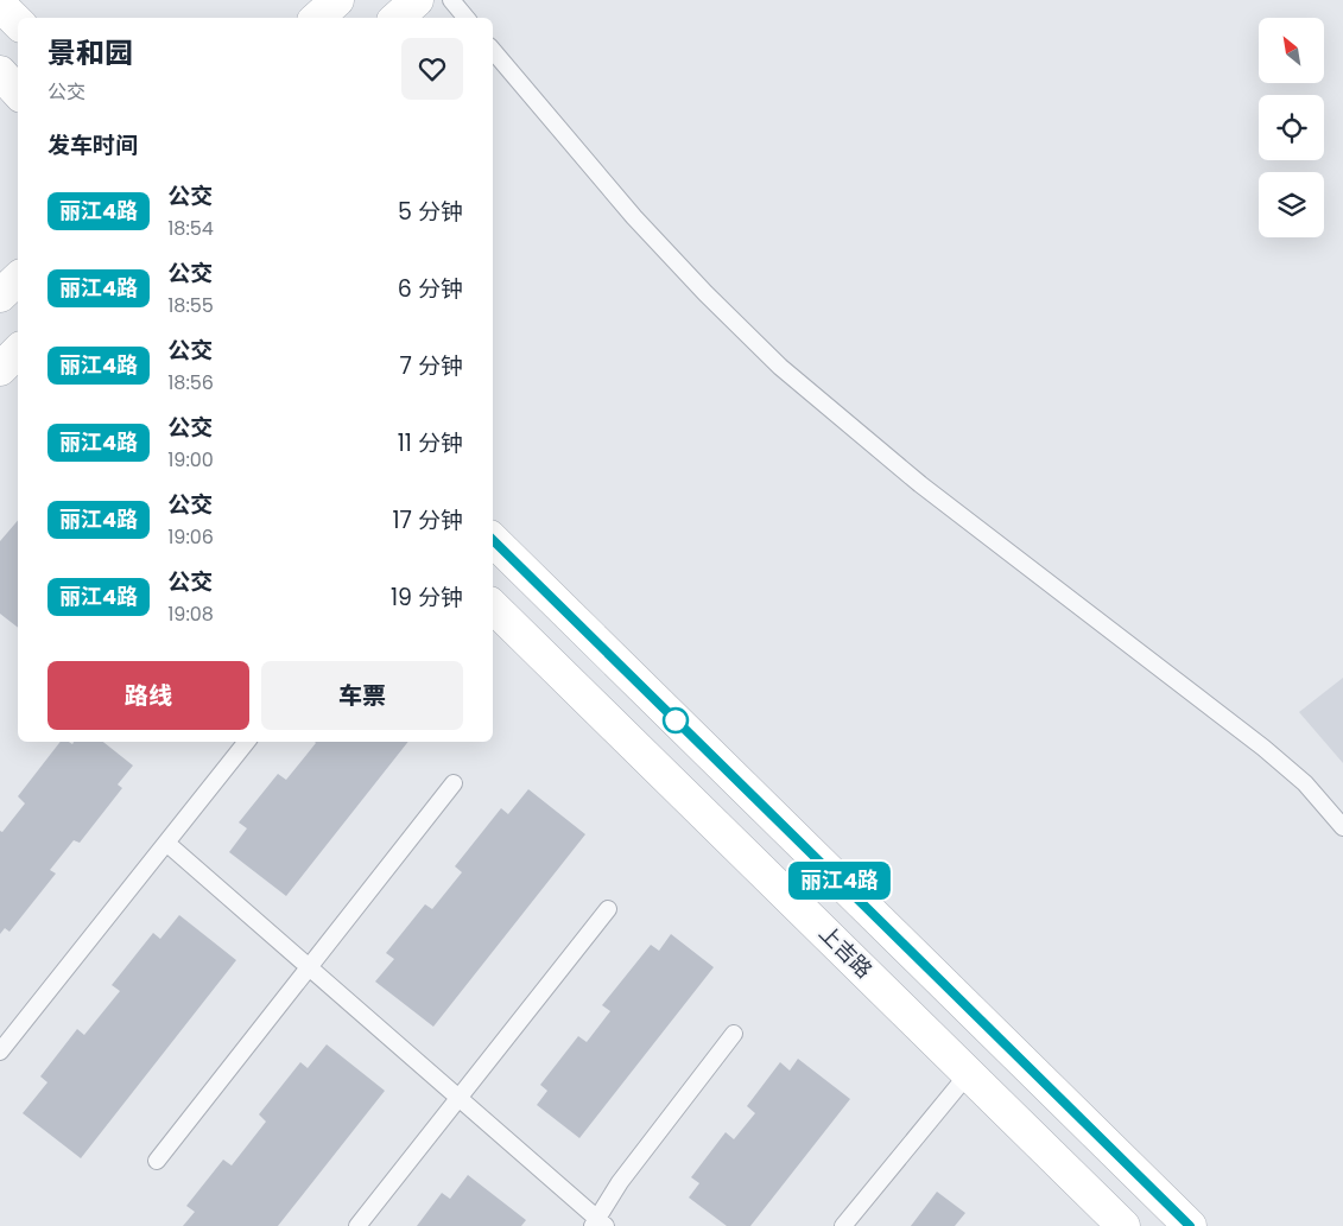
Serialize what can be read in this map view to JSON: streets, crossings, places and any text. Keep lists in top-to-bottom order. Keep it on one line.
{"streets":{"main road":["上吉路"]},"lines":["bus line 丽江4路"],"north":"top left","page":{"on_map":"丽江4路","heading":[["景和园","公交"],"发车时间"],"list":[{"mark":"丽江4路","name":"公交","note":"18:54","value":"5 分钟"},{"mark":"丽江4路","name":"公交","note":"18:55","value":"6 分钟"},{"mark":"丽江4路","name":"公交","note":"18:56","value":"7 分钟"},{"mark":"丽江4路","name":"公交","note":"19:00","value":"11 分钟"},{"mark":"丽江4路","name":"公交","note":"19:06","value":"17 分钟"},{"mark":"丽江4路","name":"公交","note":"19:08","value":"19 分钟"}],"buttons":["路线","车票"]}}
